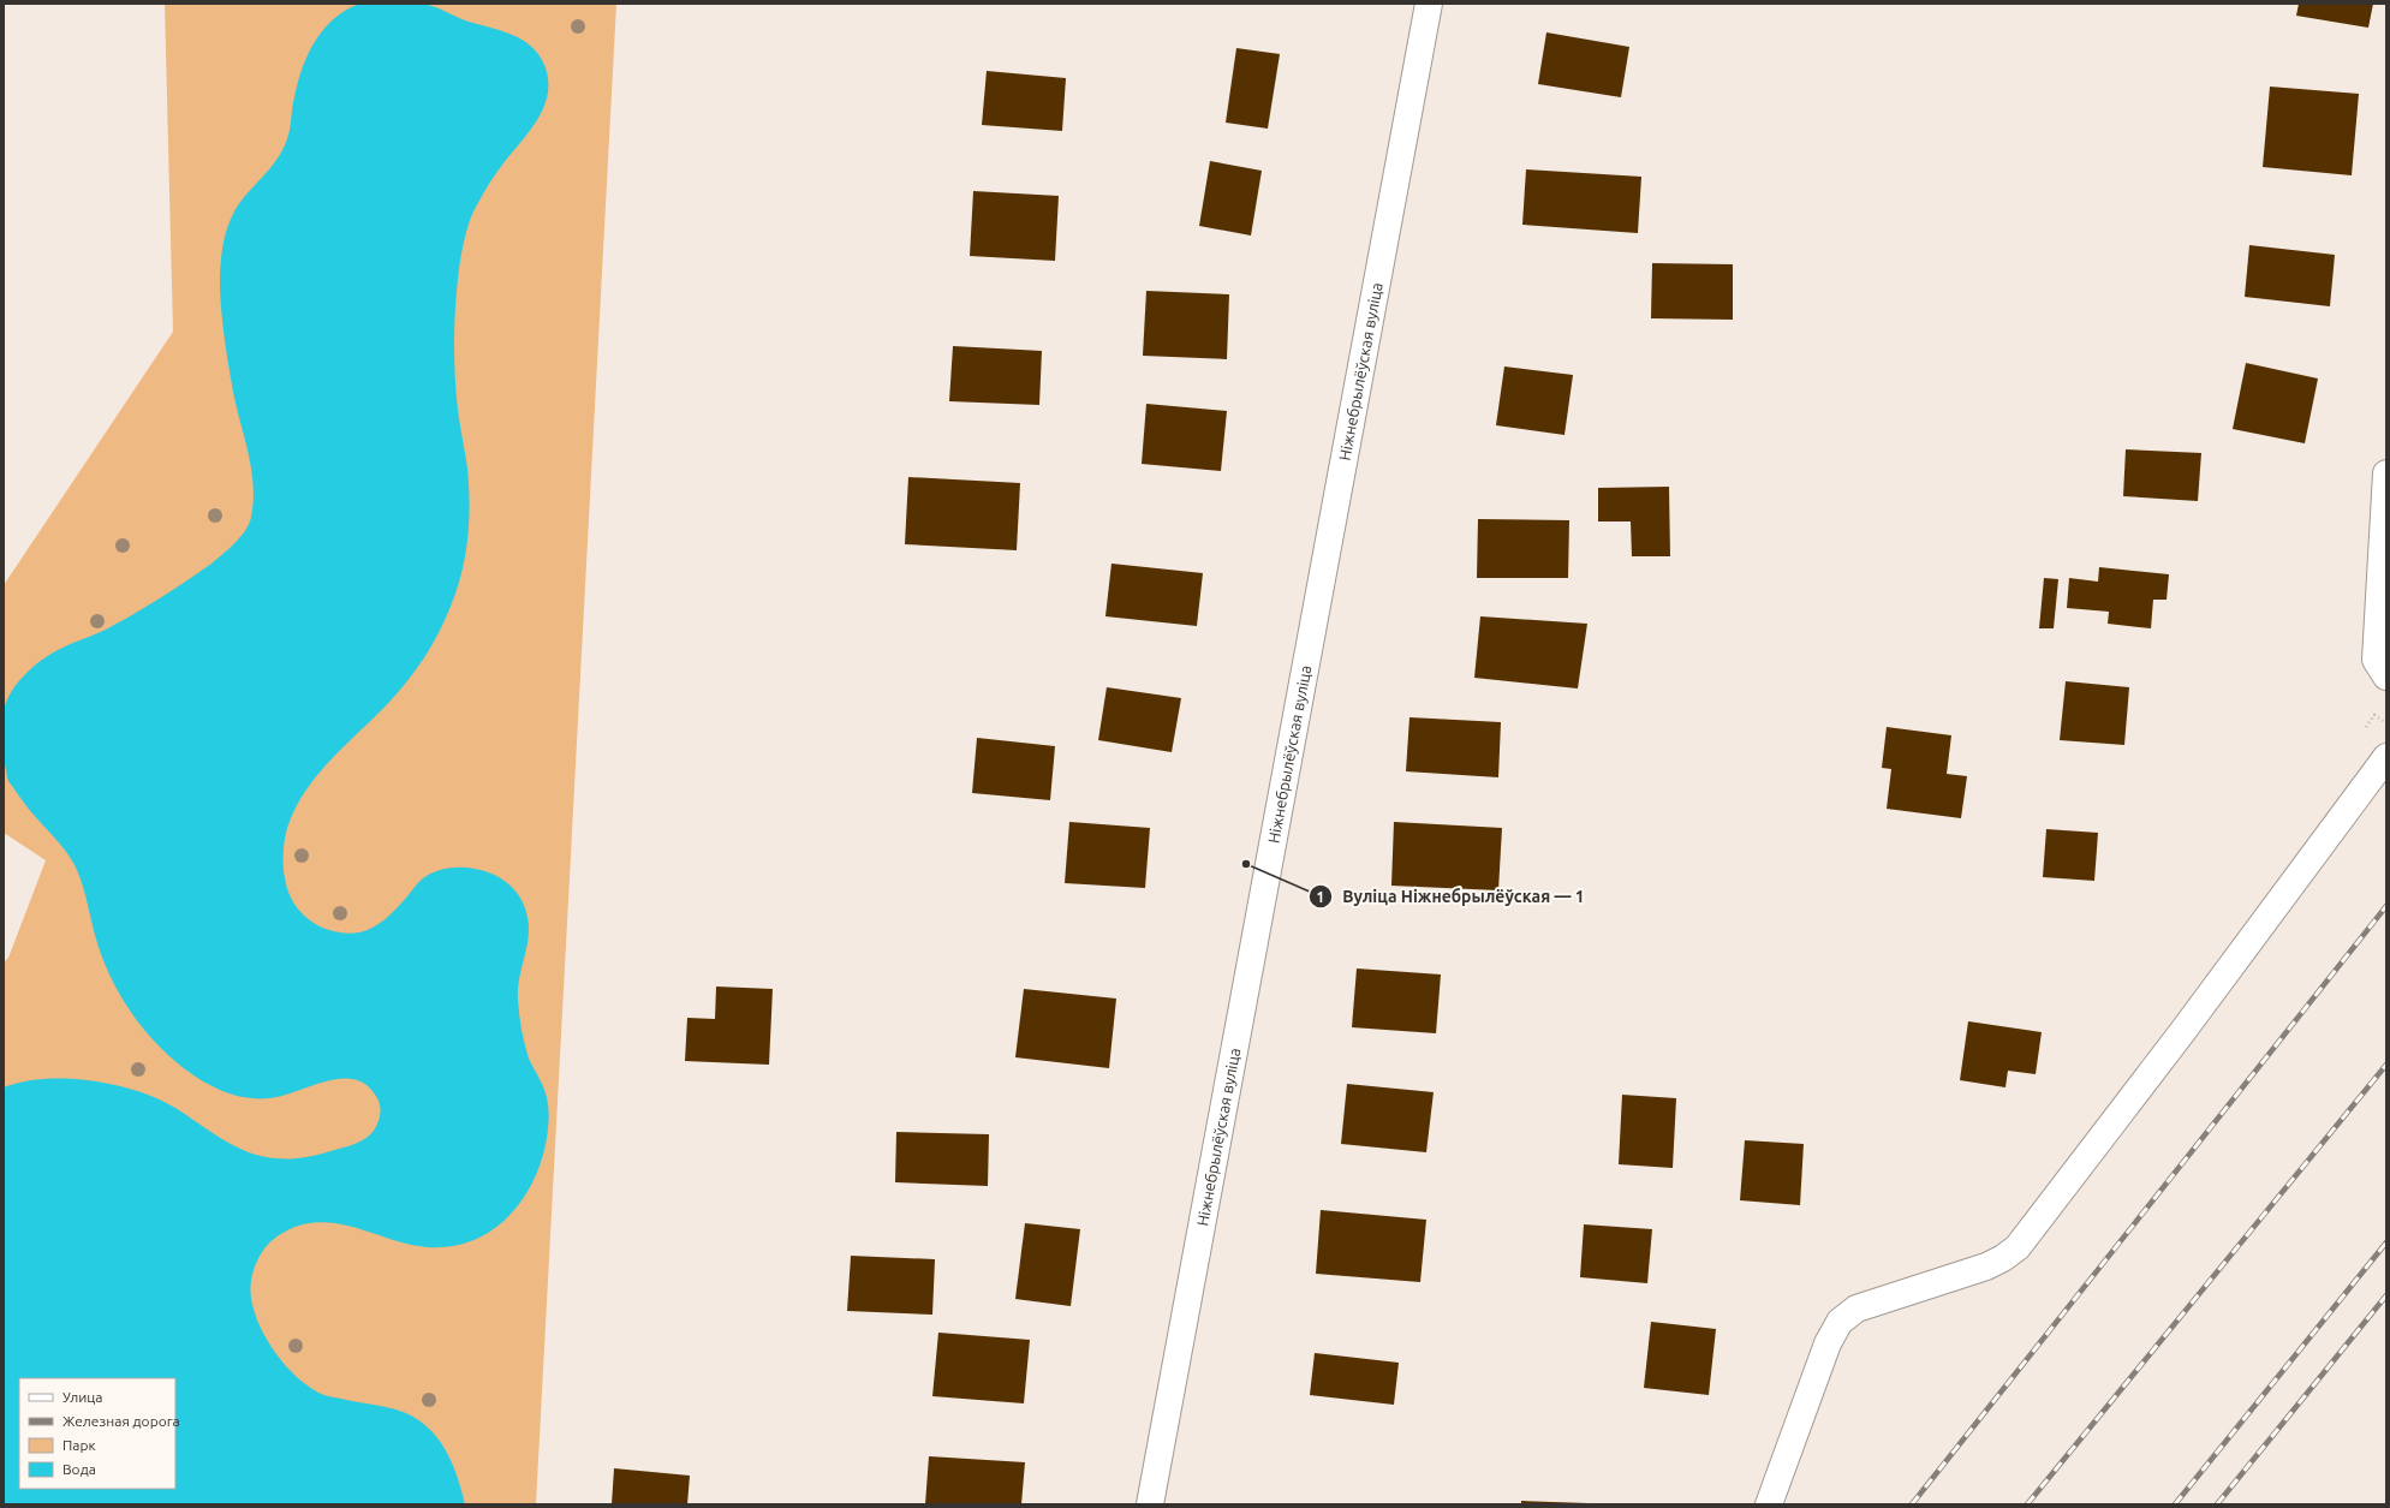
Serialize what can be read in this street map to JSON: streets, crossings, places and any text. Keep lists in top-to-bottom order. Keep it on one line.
{"streets":{"street":["Ніжнебрылёўская вуліца"]},"places":["Вуліца Ніжнебрылёўская — 1"],"legend":["Улица","Железная дорога","Парк","Вода"]}
